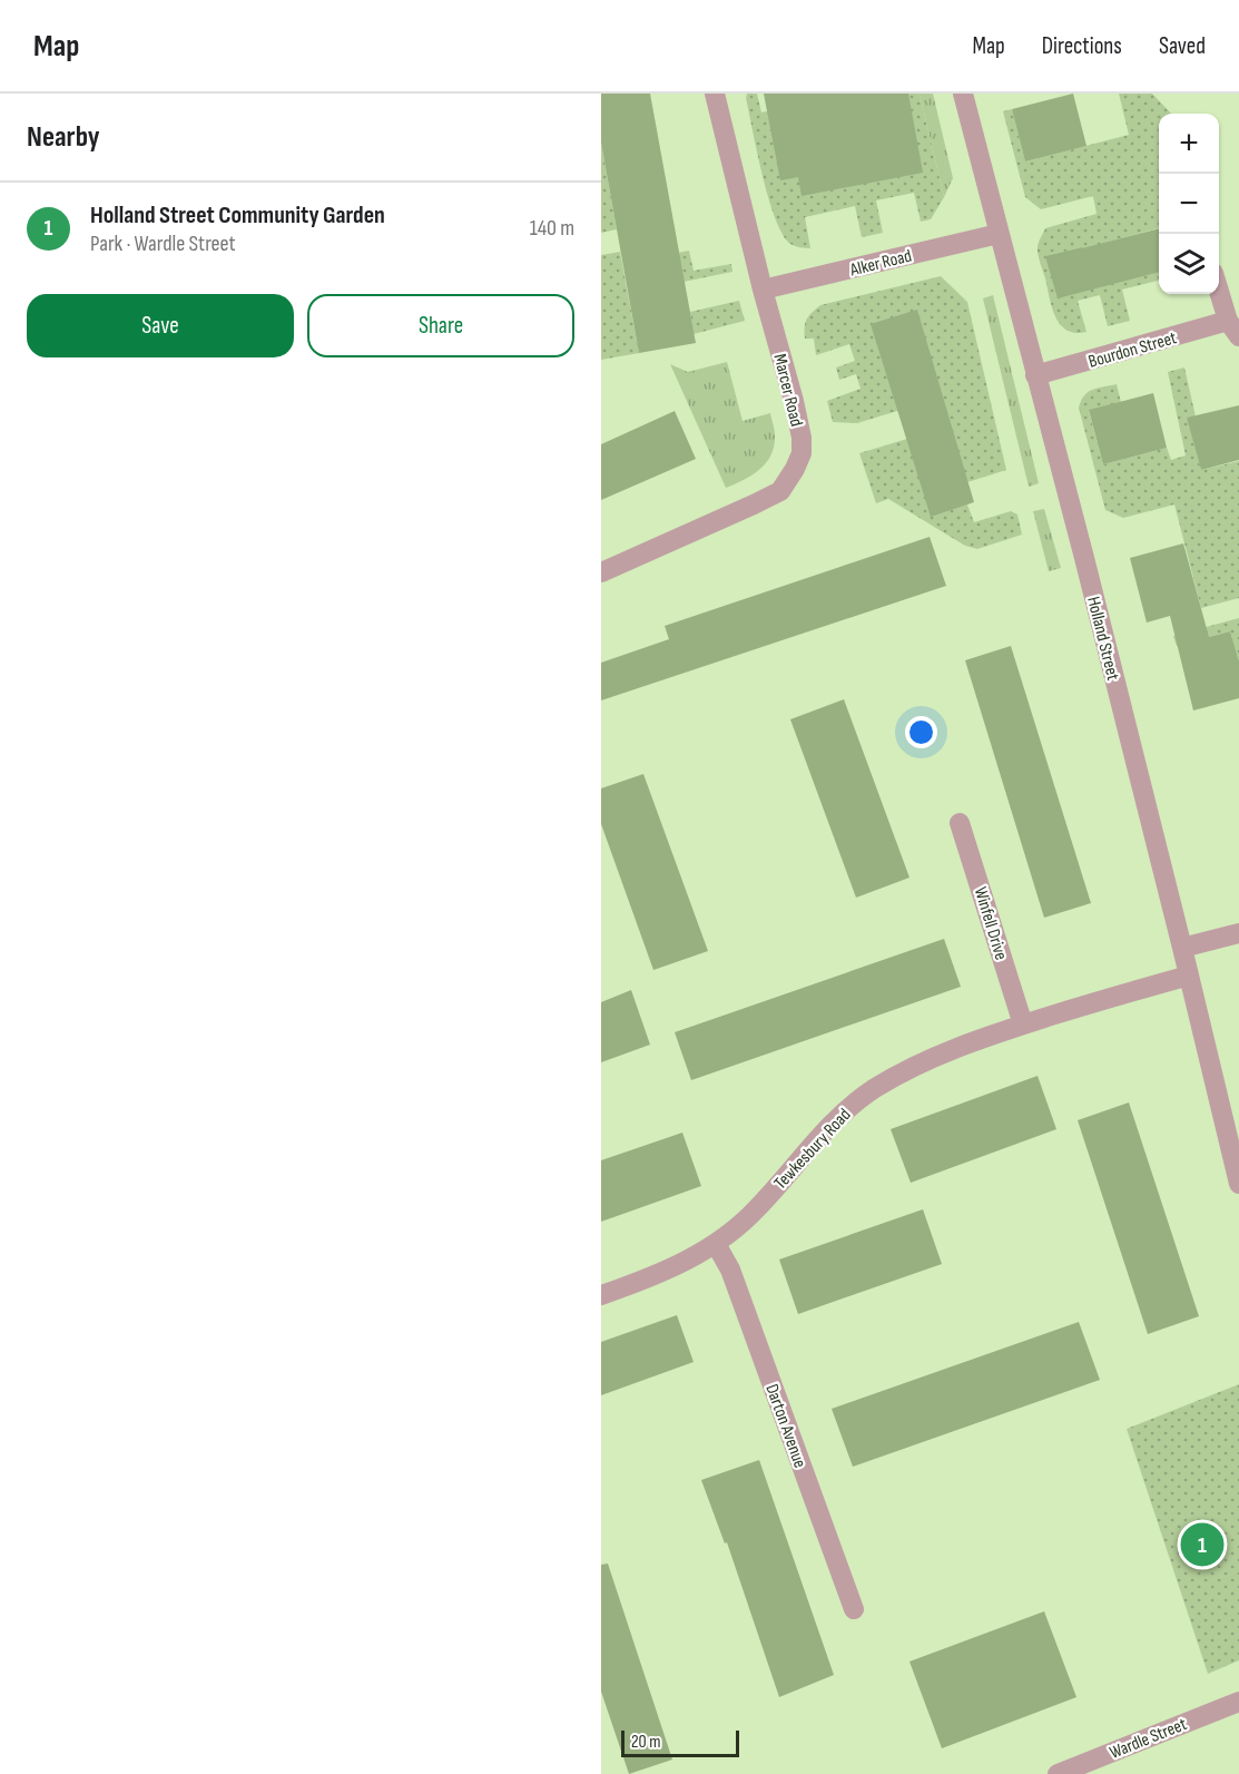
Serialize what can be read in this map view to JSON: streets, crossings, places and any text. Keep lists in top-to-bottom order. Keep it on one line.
{"streets":{"street":["Alker Road","Bourdon Street","Marcer Road","Holland Street","Winfell Drive","Tewkesbury Road","Darton Avenue","Wardle Street"]},"crossings":[["Alker Road","Marcer Road"],["Alker Road","Holland Street"],["Bourdon Street","Holland Street"],["Holland Street","Tewkesbury Road"],["Winfell Drive","Tewkesbury Road"],["Tewkesbury Road","Darton Avenue"]],"scale_bar":"20 m","page":{"header":"Map","nav":["Map","Directions","Saved"],"heading":"Nearby","map_buttons":["+","−"],"list":[{"mark":"1","name":"Holland Street Community Garden","note":"Park · Wardle Street","value":"140 m"}],"buttons":["Save","Share"],"pins":"1","scale":"20 m"}}
